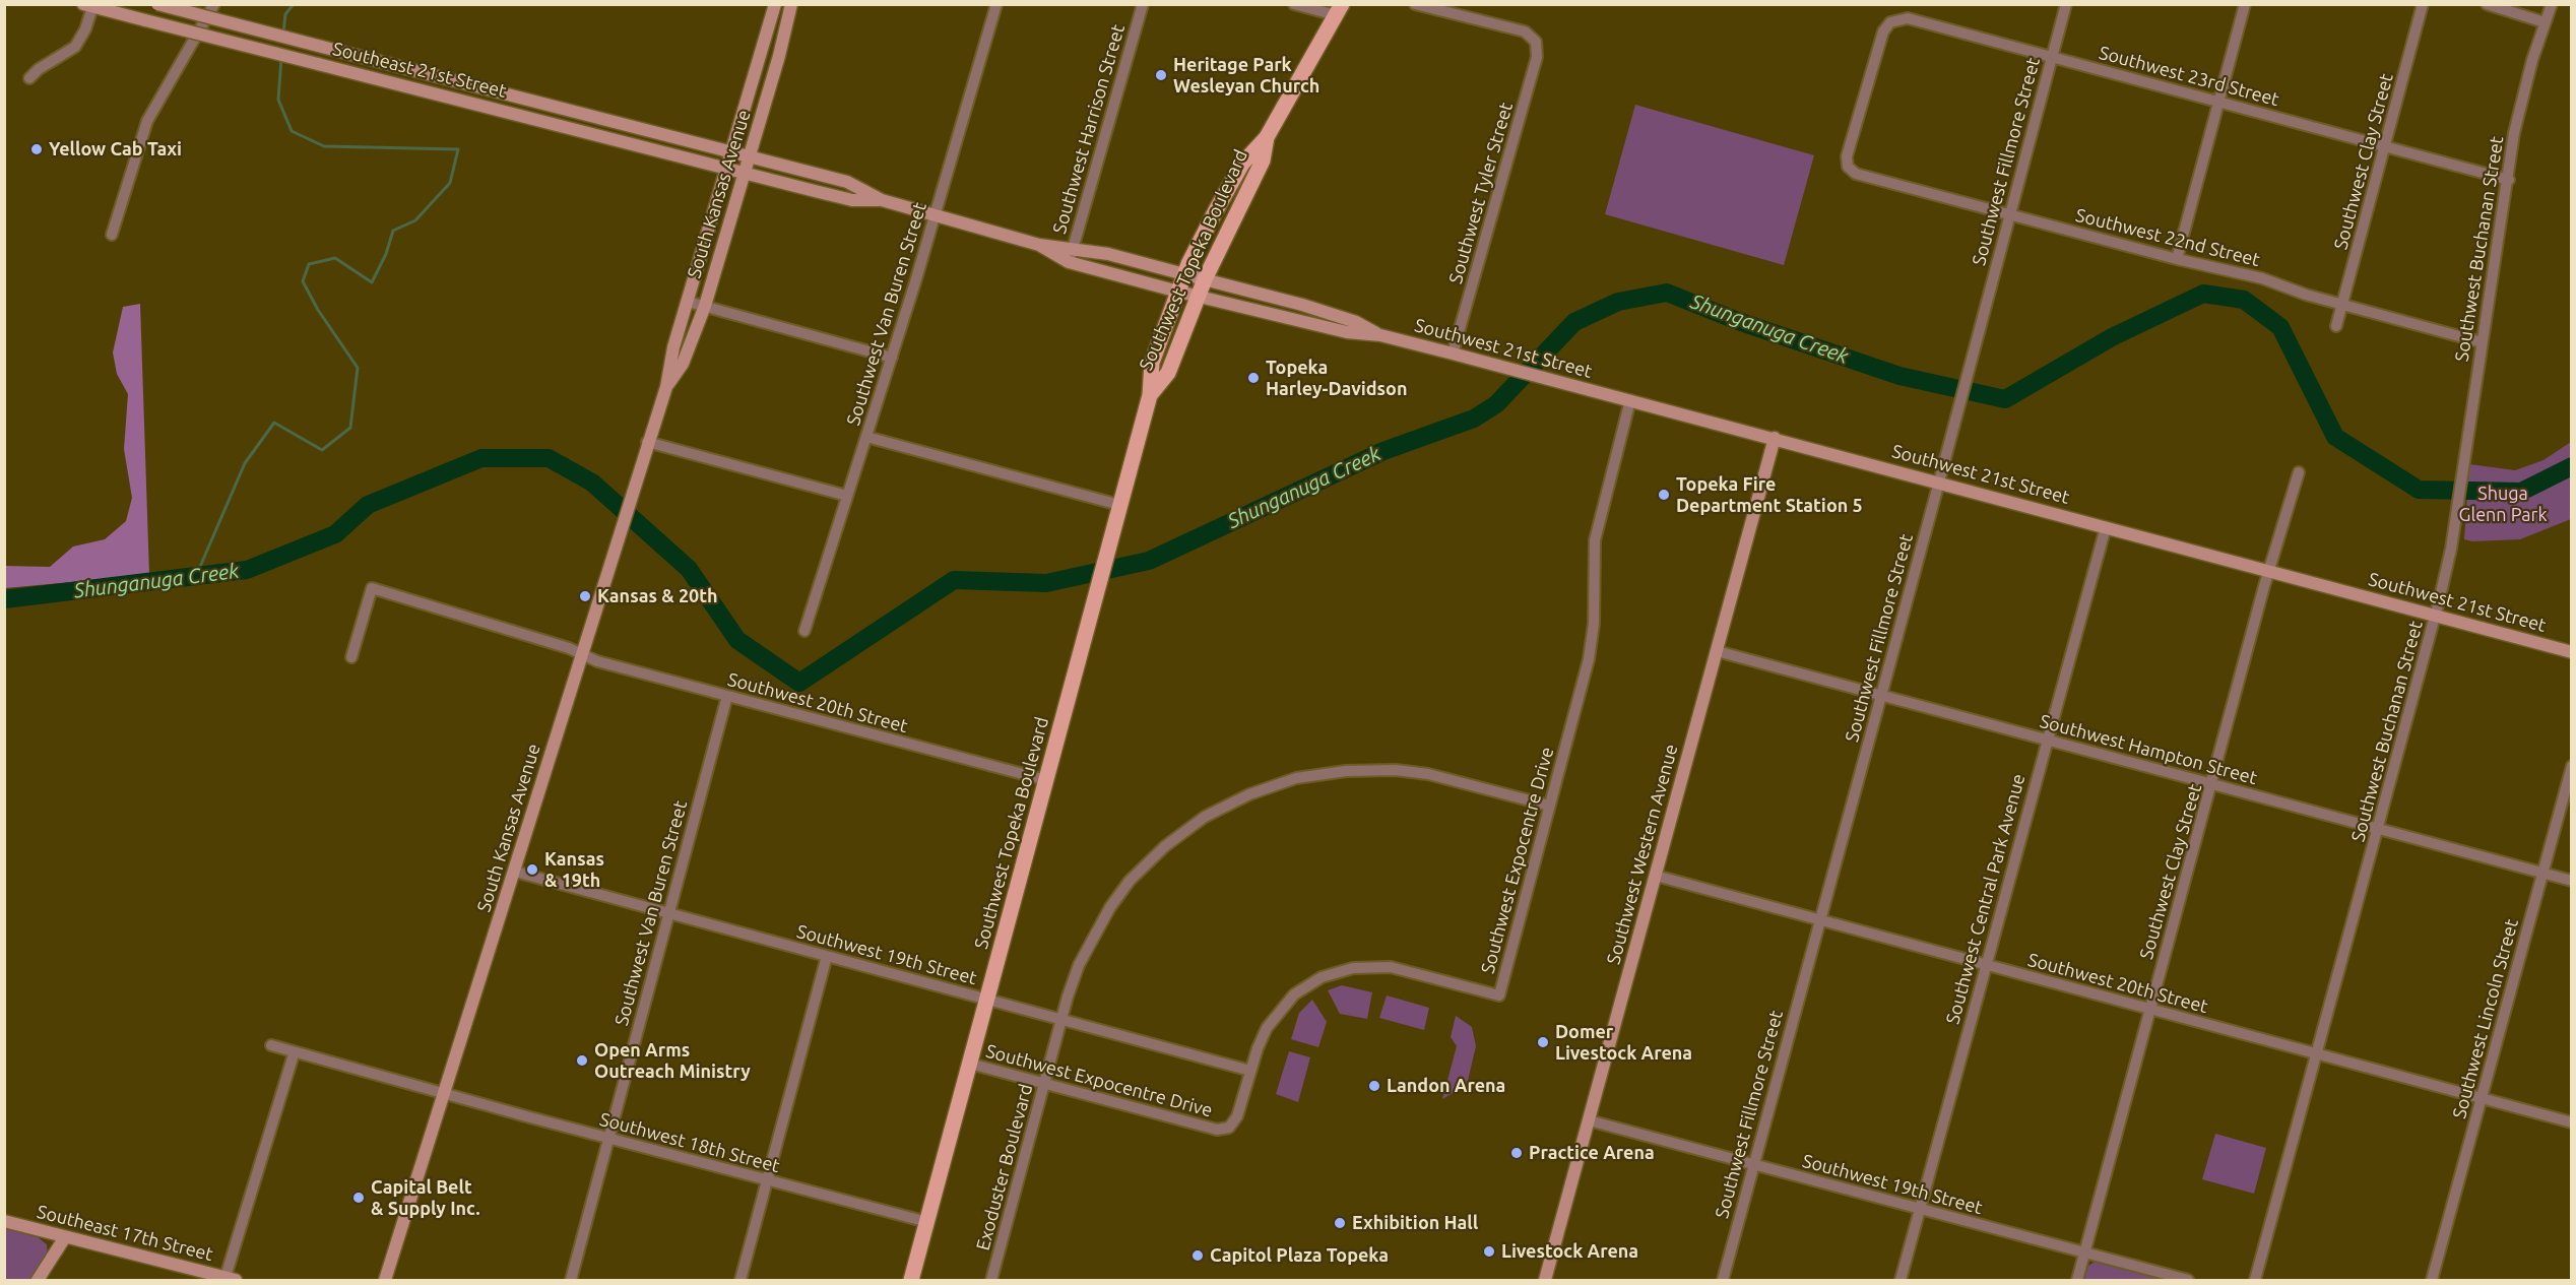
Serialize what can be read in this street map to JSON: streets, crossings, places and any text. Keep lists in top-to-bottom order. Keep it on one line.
{"streets":{"main road":["Southeast 21st Street","South Kansas Avenue","Southwest Topeka Boulevard","Southwest 21st Street","Southwest Western Avenue","Southeast 17th Street"],"street":["Southwest 23rd Street","Southwest Harrison Street","Southwest Fillmore Street","Southwest Clay Street","Southwest Tyler Street","Southwest 22nd Street","Southwest Buchanan Street","Southwest Van Buren Street","Southwest 20th Street","Southwest Hampton Street","Southwest Expocentre Drive","Southwest Central Park Avenue","Southwest 19th Street","Southwest Lincoln Street","Southwest 18th Street","Exoduster Boulevard"]},"crossings":[["Southeast 21st Street","South Kansas Avenue"],["Southeast 21st Street","Southwest 21st Street"],["Southwest 23rd Street","Southwest Fillmore Street"],["Southwest 23rd Street","Southwest Clay Street"],["Southwest 23rd Street","Southwest 22nd Street"],["Southwest 23rd Street","Southwest Buchanan Street"],["Southwest Harrison Street","Southwest 21st Street"],["Southwest Fillmore Street","Southwest 22nd Street"],["Southwest Fillmore Street","Southwest 21st Street"],["Southwest Fillmore Street","Southwest 20th Street"],["Southwest Fillmore Street","Southwest Hampton Street"],["Southwest Fillmore Street","Southwest 19th Street"],["Southwest Clay Street","Southwest 22nd Street"],["Southwest Clay Street","Southwest 21st Street"],["Southwest Clay Street","Southwest 20th Street"],["Southwest Clay Street","Southwest Hampton Street"],["Southwest Clay Street","Southwest 19th Street"],["Southwest Tyler Street","Southwest 21st Street"],["South Kansas Avenue","Southwest 21st Street"],["South Kansas Avenue","Southwest 20th Street"],["South Kansas Avenue","Southwest 19th Street"],["South Kansas Avenue","Southwest 18th Street"],["Southwest 22nd Street","Southwest Buchanan Street"],["Southwest Buchanan Street","Southwest 21st Street"],["Southwest Buchanan Street","Southwest 20th Street"],["Southwest Buchanan Street","Southwest Hampton Street"],["Southwest Topeka Boulevard","Southwest 21st Street"],["Southwest Topeka Boulevard","Southwest 20th Street"],["Southwest Topeka Boulevard","Southwest Expocentre Drive"],["Southwest Topeka Boulevard","Southwest 19th Street"],["Southwest Topeka Boulevard","Southwest 18th Street"],["Southwest Van Buren Street","Southwest 21st Street"],["Southwest Van Buren Street","Southwest 20th Street"],["Southwest Van Buren Street","Southwest 19th Street"],["Southwest Van Buren Street","Southwest 18th Street"],["Southwest 21st Street","Southwest Western Avenue"],["Southwest 21st Street","Southwest Expocentre Drive"],["Southwest 21st Street","Southwest Central Park Avenue"],["Southwest 20th Street","Southwest Western Avenue"],["Southwest 20th Street","Southwest Central Park Avenue"],["Southwest 20th Street","Southwest Lincoln Street"],["Southwest Hampton Street","Southwest Western Avenue"],["Southwest Hampton Street","Southwest Central Park Avenue"],["Southwest Hampton Street","Southwest Lincoln Street"],["Southwest Western Avenue","Southwest 19th Street"],["Southwest Expocentre Drive","Southwest 19th Street"],["Southwest Expocentre Drive","Exoduster Boulevard"],["Southwest Central Park Avenue","Southwest 19th Street"],["Southwest 19th Street","Exoduster Boulevard"]],"water":["Shunganuga Creek"],"parks":["Shuga Glenn Park"],"places":["Heritage Park Wesleyan Church","Yellow Cab Taxi","Topeka Harley-Davidson","Topeka Fire Department Station 5","Kansas & 20th","Kansas & 19th","Domer Livestock Arena","Open Arms Outreach Ministry","Landon Arena","Practice Arena","Capital Belt & Supply Inc.","Exhibition Hall","Livestock Arena","Capitol Plaza Topeka"]}
